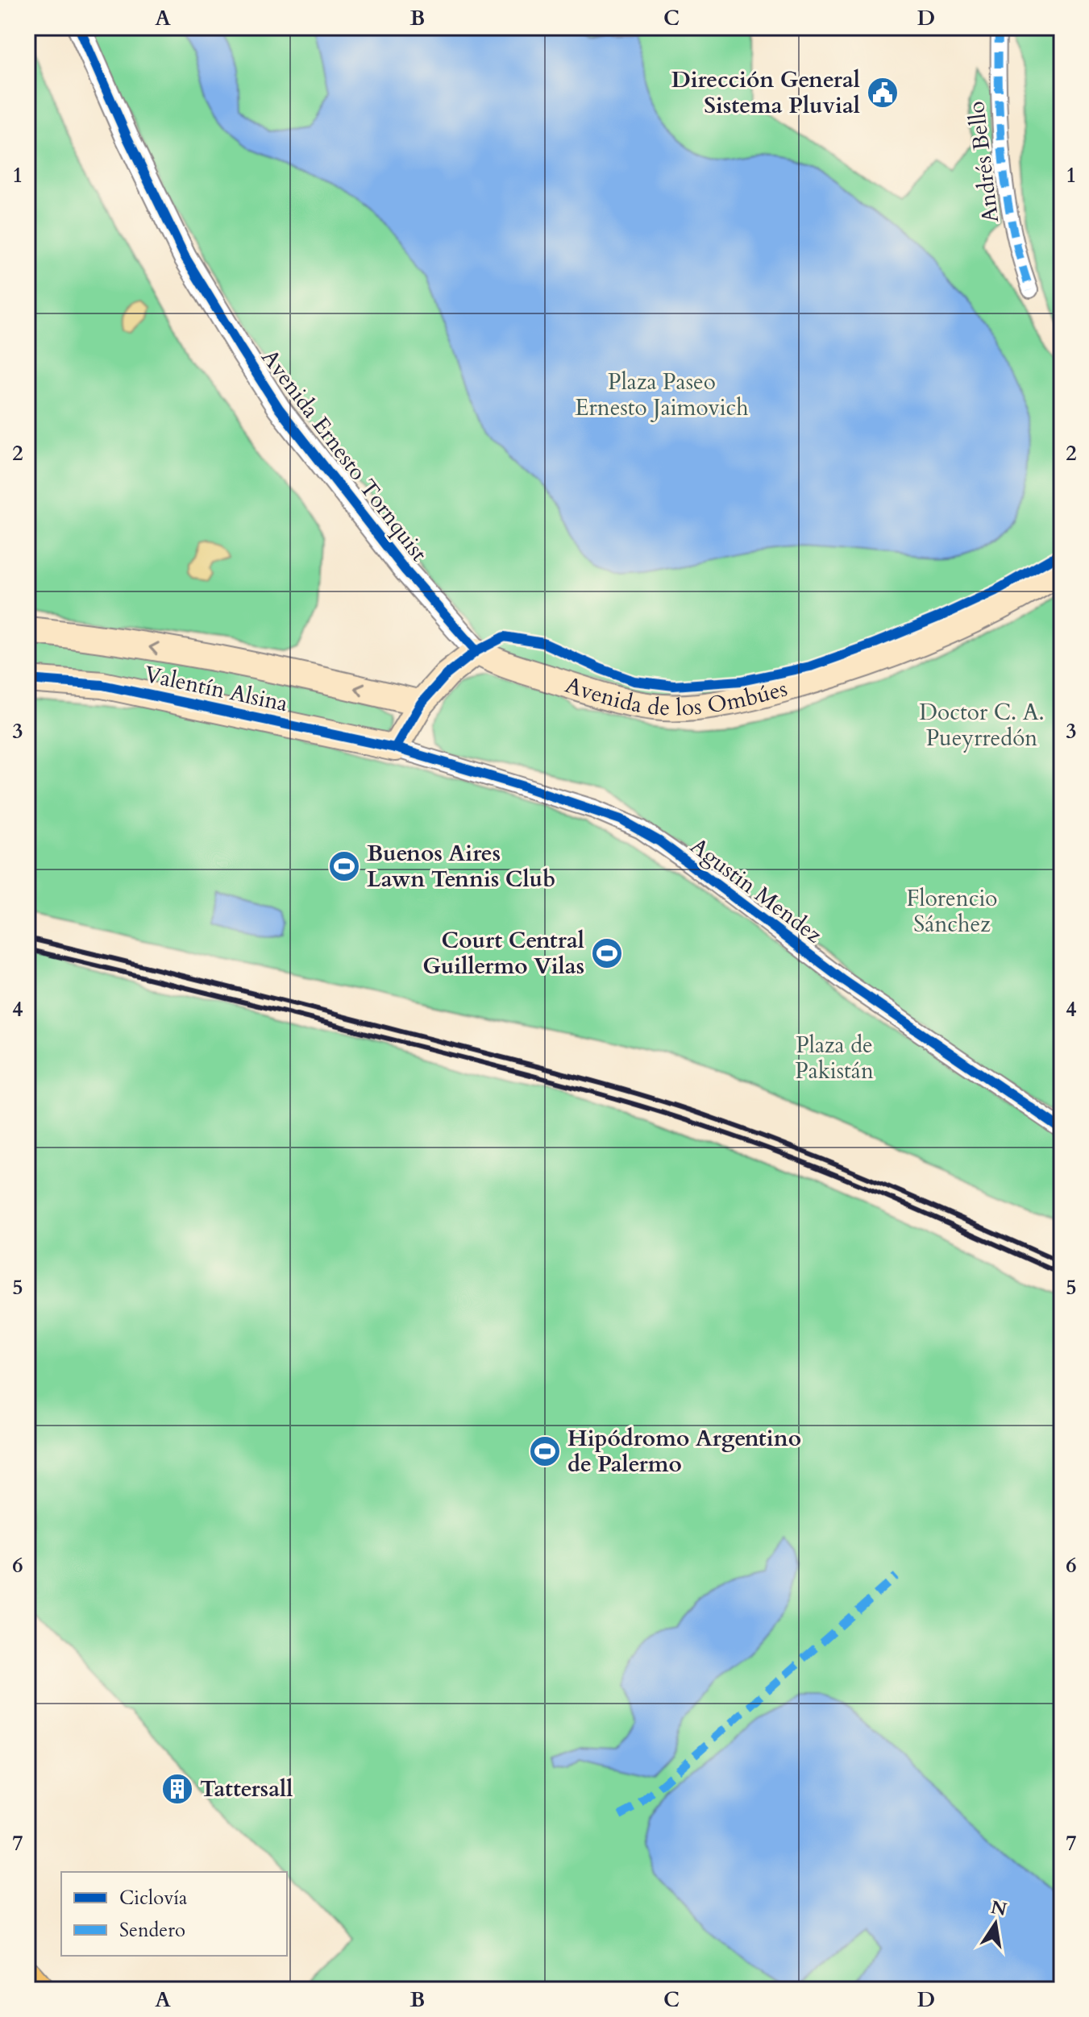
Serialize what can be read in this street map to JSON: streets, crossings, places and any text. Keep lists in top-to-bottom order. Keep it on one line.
{"streets":{"main road":["Avenida de los Ombúes","Valentín Alsina"],"street":["Andrés Bello","Avenida Ernesto Tornquist","Agustin Mendez"]},"crossings":[["Avenida Ernesto Tornquist","Avenida de los Ombúes"],["Valentín Alsina","Agustin Mendez"]],"parks":["Plaza Paseo Ernesto Jaimovich","Doctor C. A. Pueyrredón","Florencio Sánchez","Plaza de Pakistán"],"places":{"public building":["Dirección General Sistema Pluvial"],"sports":["Buenos Aires Lawn Tennis Club","Court Central Guillermo Vilas","Hipódromo Argentino de Palermo"],"building":["Tattersall"]},"legend":["Ciclovía","Sendero"],"north":"top","grid":{"columns":["A","B","C","D"],"rows":["1","2","3","4","5","6","7"]}}
